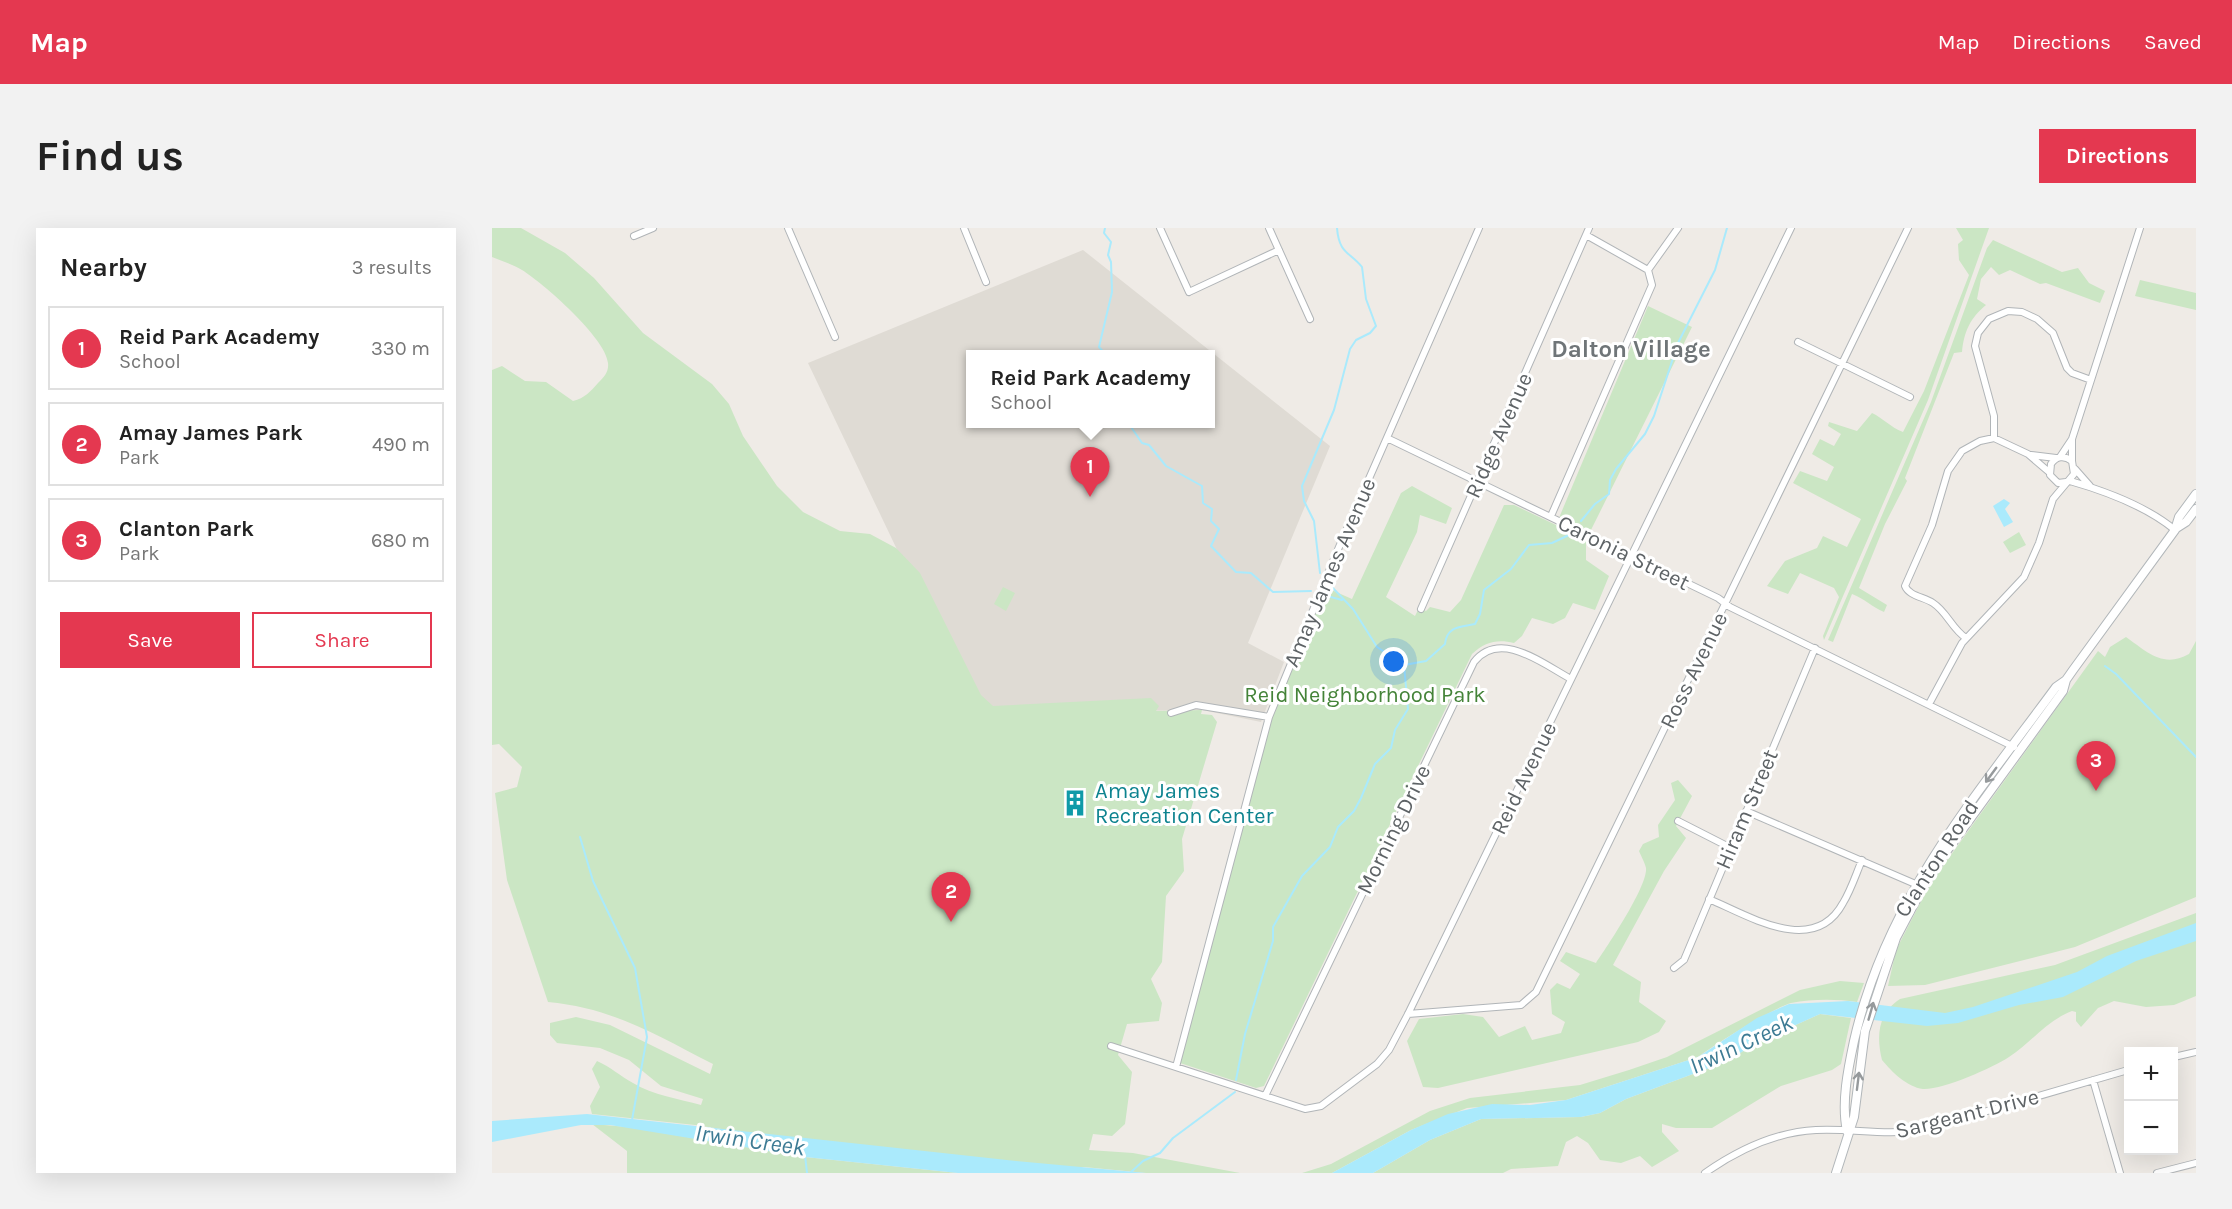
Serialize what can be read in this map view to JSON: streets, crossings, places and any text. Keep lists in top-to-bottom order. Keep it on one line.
{"streets":{"main road":["Clanton Road"],"street":["Ridge Avenue","Caronia Street","Amay James Avenue","Ross Avenue","Reid Avenue","Hiram Street","Morning Drive","Sargeant Drive"]},"crossings":[["Ridge Avenue","Caronia Street"],["Caronia Street","Amay James Avenue"],["Caronia Street","Ross Avenue"],["Caronia Street","Reid Avenue"],["Caronia Street","Hiram Street"],["Caronia Street","Clanton Road"],["Amay James Avenue","Reid Avenue"],["Ross Avenue","Reid Avenue"],["Reid Avenue","Morning Drive"],["Clanton Road","Sargeant Drive"]],"districts":["Dalton Village"],"water":["Irwin Creek"],"parks":["Reid Neighborhood Park"],"places":{"building":["Amay James Recreation Center"]},"page":{"header":"Map","nav":["Map","Directions","Saved"],"buttons":["Directions",["Save","Share"]],"title":"Find us","heading":["Nearby","3 results"],"list":[{"mark":"1","name":"Reid Park Academy","note":"School","value":"330 m"},{"mark":"2","name":"Amay James Park","note":"Park","value":"490 m"},{"mark":"3","name":"Clanton Park","note":"Park","value":"680 m"}],"popup":["Reid Park Academy","School"],"pins":["1","3","2"],"map_buttons":["+","−"]}}
